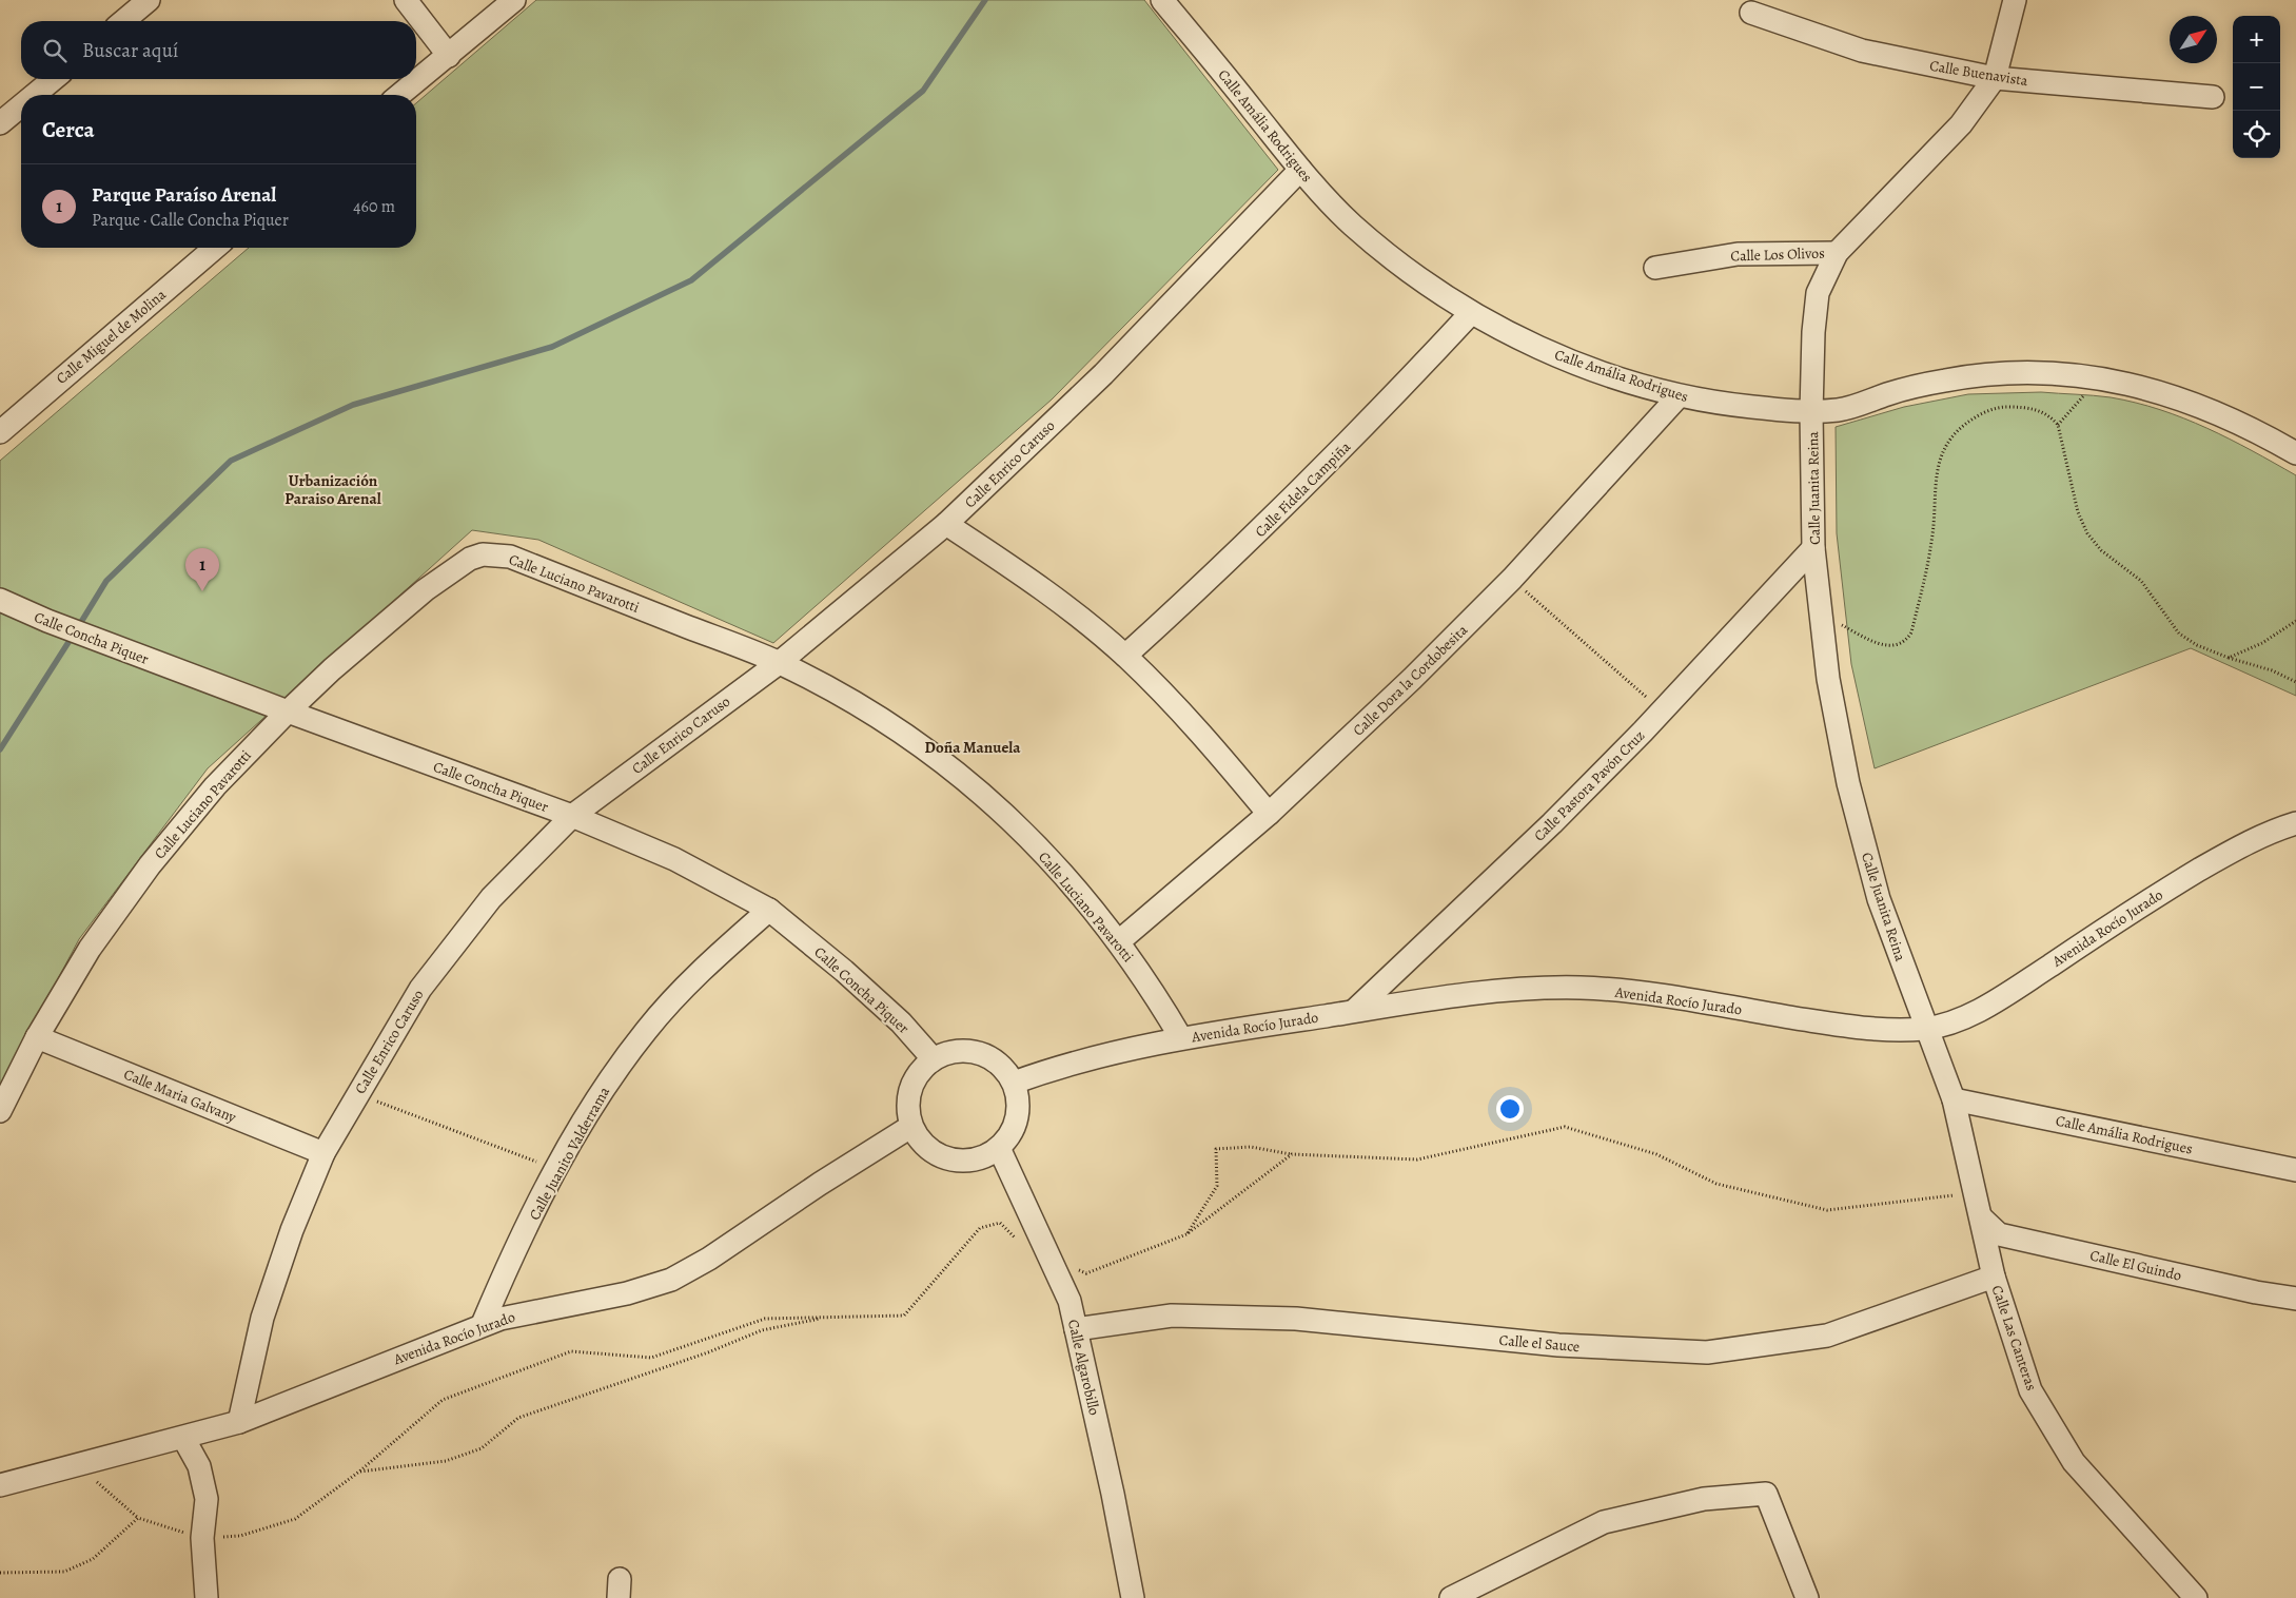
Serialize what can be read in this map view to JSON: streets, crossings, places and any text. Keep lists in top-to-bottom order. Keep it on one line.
{"streets":{"street":["Calle Buenavista","Calle Amália Rodrigues","Calle Los Olivos","Calle Miguel de Molina","Calle Enrico Caruso","Calle Juanita Reina","Calle Fidela Campiña","Calle Luciano Pavarotti","Calle Concha Piquer","Calle Dora la Cordobesita","Calle Pastora Pavón Cruz","Avenida Rocío Jurado","Calle Maria Galvany","Calle Juanito Valderrama","Calle El Guindo","Calle Las Canteras","Calle el Sauce","Calle Algarobillo"]},"crossings":[["Calle Buenavista","Calle Juanita Reina"],["Calle Amália Rodrigues","Calle Enrico Caruso"],["Calle Amália Rodrigues","Calle Juanita Reina"],["Calle Amália Rodrigues","Calle Fidela Campiña"],["Calle Amália Rodrigues","Calle Dora la Cordobesita"],["Calle Amália Rodrigues","Calle Las Canteras"],["Calle Los Olivos","Calle Juanita Reina"],["Calle Enrico Caruso","Calle Luciano Pavarotti"],["Calle Enrico Caruso","Calle Concha Piquer"],["Calle Enrico Caruso","Avenida Rocío Jurado"],["Calle Enrico Caruso","Calle Maria Galvany"],["Calle Juanita Reina","Calle Pastora Pavón Cruz"],["Calle Juanita Reina","Avenida Rocío Jurado"],["Calle Juanita Reina","Calle Las Canteras"],["Calle Luciano Pavarotti","Calle Concha Piquer"],["Calle Luciano Pavarotti","Calle Dora la Cordobesita"],["Calle Luciano Pavarotti","Avenida Rocío Jurado"],["Calle Luciano Pavarotti","Calle Maria Galvany"],["Calle Concha Piquer","Avenida Rocío Jurado"],["Calle Concha Piquer","Calle Juanito Valderrama"],["Calle Concha Piquer","Calle Algarobillo"],["Calle Pastora Pavón Cruz","Avenida Rocío Jurado"],["Avenida Rocío Jurado","Calle Juanito Valderrama"],["Avenida Rocío Jurado","Calle Las Canteras"],["Avenida Rocío Jurado","Calle Algarobillo"],["Calle El Guindo","Calle Las Canteras"],["Calle Las Canteras","Calle el Sauce"],["Calle el Sauce","Calle Algarobillo"]],"districts":["Urbanización Paraiso Arenal","Doña Manuela"],"north":"top right","page":{"map_buttons":["+","−"],"search":"Buscar aquí","heading":"Cerca","list":[{"mark":"1","name":"Parque Paraíso Arenal","note":"Parque · Calle Concha Piquer","value":"460 m"}],"pins":"1"}}
